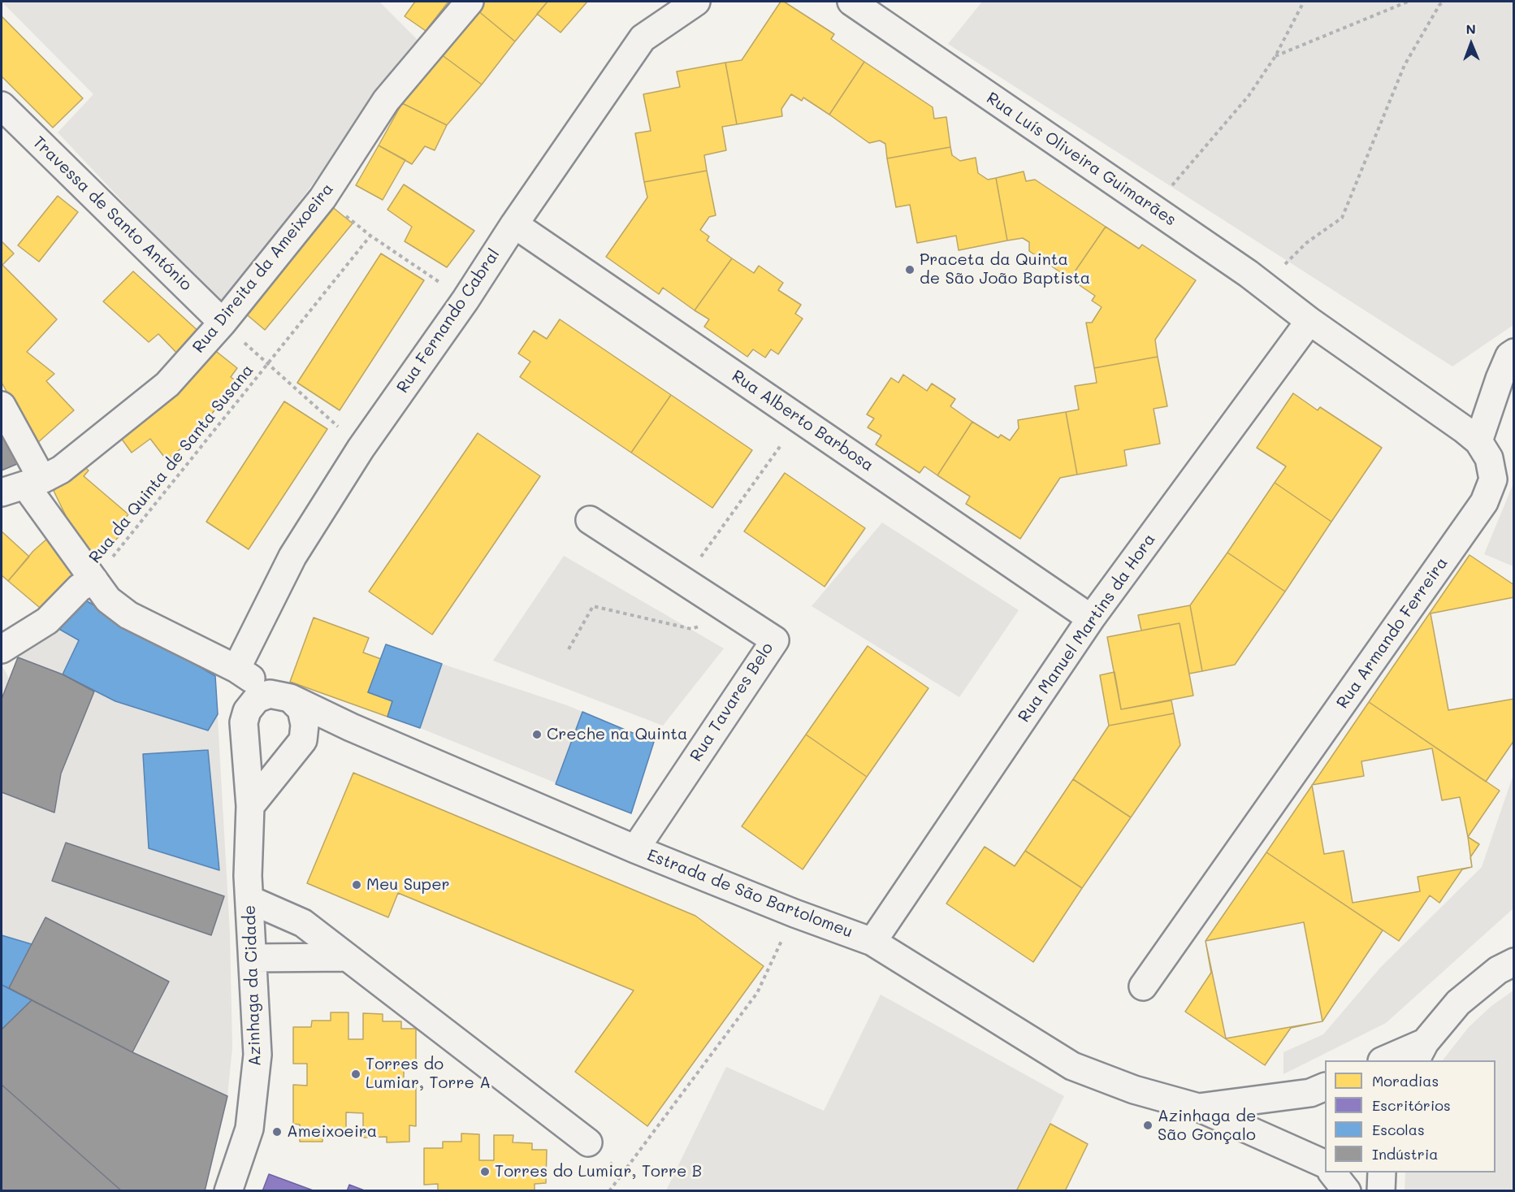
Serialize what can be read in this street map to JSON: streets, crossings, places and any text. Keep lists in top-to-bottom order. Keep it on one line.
{"streets":{"street":["Rua Luís Oliveira Guimarães","Travessa de Santo António","Rua Direita da Ameixoeira","Rua Fernando Cabral","Rua Alberto Barbosa","Rua Manuel Martins da Hora","Rua Armando Ferreira","Rua Tavares Belo","Estrada de São Bartolomeu","Azinhaga da Cidade"],"path":["Rua da Quinta de Santa Susana"]},"crossings":[["Rua Luís Oliveira Guimarães","Rua Manuel Martins da Hora"],["Rua Luís Oliveira Guimarães","Rua Armando Ferreira"],["Travessa de Santo António","Rua Direita da Ameixoeira"],["Travessa de Santo António","Rua da Quinta de Santa Susana"],["Rua Direita da Ameixoeira","Rua da Quinta de Santa Susana"],["Rua Fernando Cabral","Rua Alberto Barbosa"],["Rua Fernando Cabral","Rua da Quinta de Santa Susana"],["Rua Fernando Cabral","Estrada de São Bartolomeu"],["Rua Fernando Cabral","Azinhaga da Cidade"],["Rua Alberto Barbosa","Rua Manuel Martins da Hora"],["Rua da Quinta de Santa Susana","Estrada de São Bartolomeu"],["Rua Manuel Martins da Hora","Rua Armando Ferreira"],["Rua Manuel Martins da Hora","Estrada de São Bartolomeu"],["Rua Tavares Belo","Estrada de São Bartolomeu"],["Estrada de São Bartolomeu","Azinhaga da Cidade"]],"places":["Praceta da Quinta de São João Baptista","Creche na Quinta","Meu Super","Torres do Lumiar, Torre A","Azinhaga de São Gonçalo","Ameixoeira","Torres do Lumiar, Torre B"],"legend":["Moradias","Escritórios","Escolas","Indústria"],"north":"top"}
